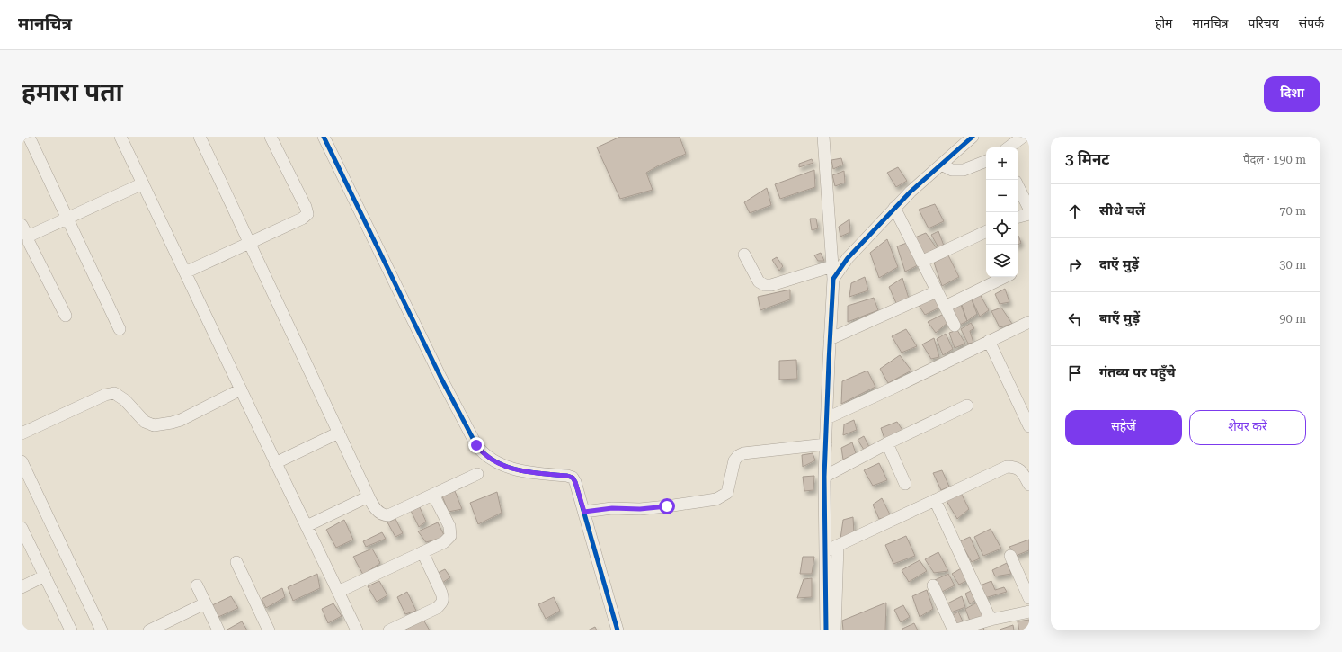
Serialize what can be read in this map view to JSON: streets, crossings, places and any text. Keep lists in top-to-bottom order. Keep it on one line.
{"page":{"header":"मानचित्र","nav":["होम","मानचित्र","परिचय","संपर्क"],"buttons":["दिशा",["सहेजें","शेयर करें"]],"title":"हमारा पता","heading":["3 मिनट","पैदल · 190 m"],"map_buttons":["+","−"],"list":[["सीधे चलें","70 m"],["दाएँ मुड़ें","30 m"],["बाएँ मुड़ें","90 m"],"गंतव्य पर पहुँचे"]}}
